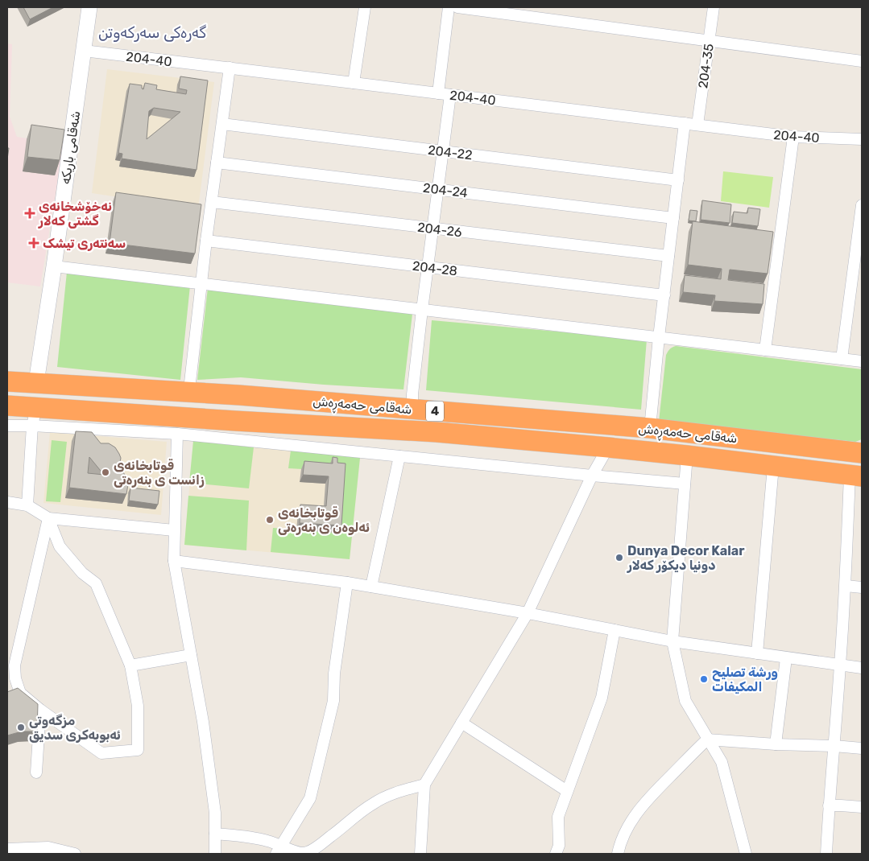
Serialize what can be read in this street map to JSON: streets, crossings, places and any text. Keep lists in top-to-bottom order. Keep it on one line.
{"streets":{"highway":["شەقامی حەمەڕەش","4"],"street":["204-40","204-35","شەقامی باریکە","204-22","204-24","204-26","204-28"]},"crossings":[["204-40","204-35"],["204-40","شەقامی باریکە"],["شەقامی باریکە","شەقامی حەمەڕەش"]],"districts":["گەرەکی سەرکەوتن"],"places":{"health":["نەخۆشخانەی گشتی کەلار","سەنتەری تیشک"],"other":["قوتابخانەی زانست ی بنەرەتی","قوتابخانەی ئەلوەن ی بنەرەتی","Dunya Decor Kalar دونیا دیکۆر کەلار","ورشة تصليح المكيفات","مزگەوتی ئەبوبەکری سدیق"]}}
